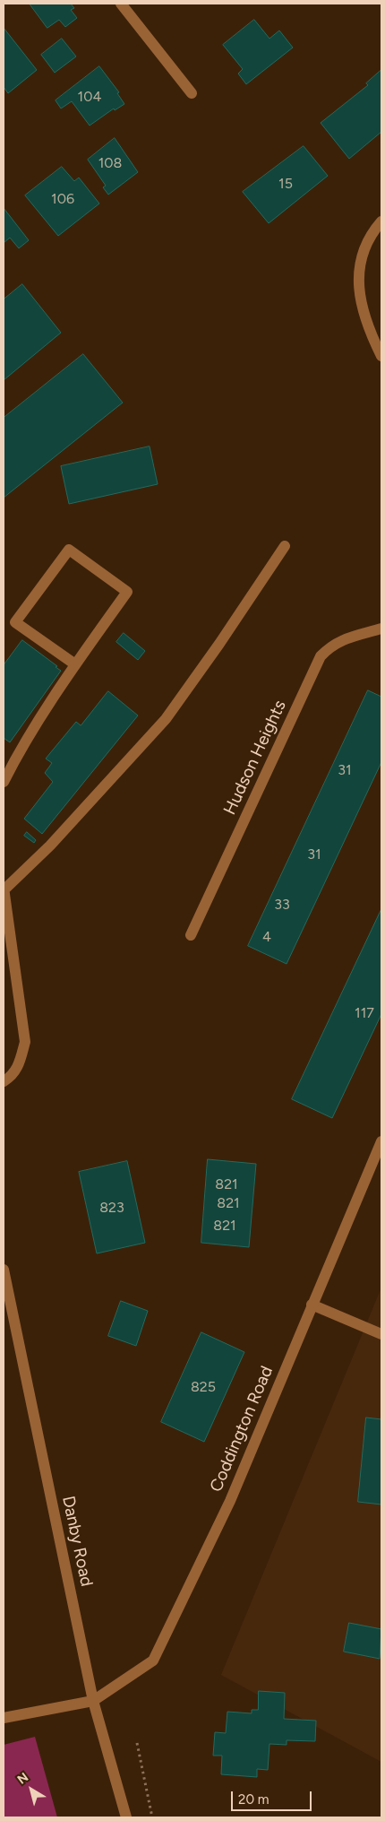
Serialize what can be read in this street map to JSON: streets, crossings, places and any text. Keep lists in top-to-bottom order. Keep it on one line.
{"streets":{"street":["Hudson Heights","Coddington Road","Danby Road"]},"crossings":[["Coddington Road","Danby Road"]],"house_numbers":["104","108","15","106","31","31","33","4","117","821","821","823","821","825"],"scale_bar":"20 m","north":"top left"}
